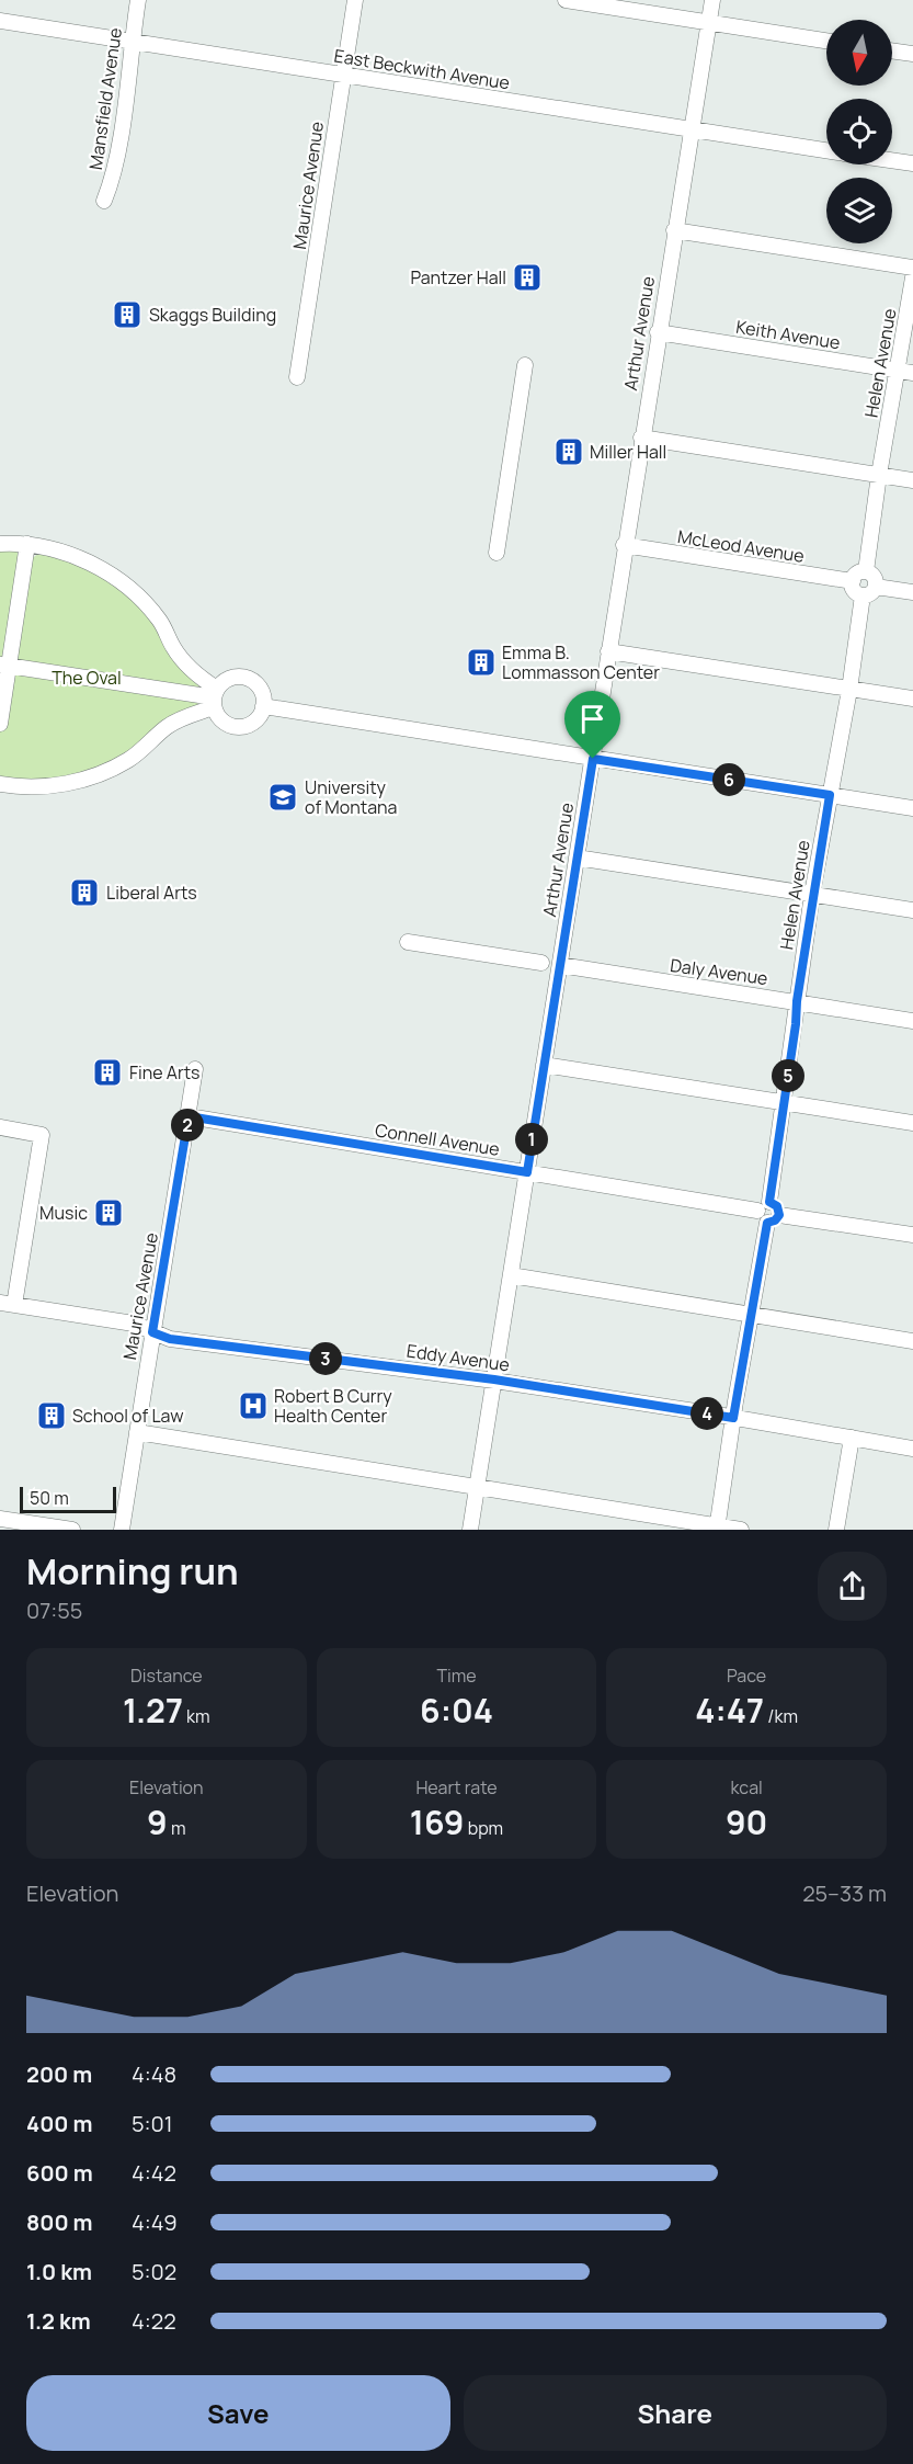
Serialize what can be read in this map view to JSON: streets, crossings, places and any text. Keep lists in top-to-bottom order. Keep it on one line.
{"streets":{"street":["East Beckwith Avenue","Mansfield Avenue","Maurice Avenue","Arthur Avenue","Keith Avenue","Helen Avenue","McLeod Avenue","Daly Avenue","Connell Avenue","Eddy Avenue"]},"crossings":[["East Beckwith Avenue","Mansfield Avenue"],["East Beckwith Avenue","Maurice Avenue"],["East Beckwith Avenue","Arthur Avenue"],["Maurice Avenue","Connell Avenue"],["Maurice Avenue","Eddy Avenue"],["Arthur Avenue","Keith Avenue"],["Arthur Avenue","McLeod Avenue"],["Arthur Avenue","Daly Avenue"],["Arthur Avenue","Connell Avenue"],["Arthur Avenue","Eddy Avenue"],["Keith Avenue","Helen Avenue"],["Helen Avenue","McLeod Avenue"],["Helen Avenue","Daly Avenue"],["Helen Avenue","Connell Avenue"],["Helen Avenue","Eddy Avenue"]],"parks":["The Oval"],"places":{"building":["Pantzer Hall","Skaggs Building","Miller Hall","Emma B. Lommasson Center","Liberal Arts","Fine Arts","Music","School of Law"],"school or university":["University of Montana"],"hospital":["Robert B Curry Health Center"]},"scale_bar":"50 m","north":"bottom","page":{"pins":["6","5","2","1","3","4"],"scale":"50 m","heading":["Morning run","07:55"],"stats":[["Distance","1.27 km"],["Time","6:04"],["Pace","4:47 /km"],["Elevation","9 m"],["Heart rate","169 bpm"],["kcal","90"]],"chart":["Elevation","25–33 m"],"list":[{"name":"200 m","note":"4:48"},{"name":"400 m","note":"5:01"},{"name":"600 m","note":"4:42"},{"name":"800 m","note":"4:49"},{"name":"1.0 km","note":"5:02"},{"name":"1.2 km","note":"4:22"}],"buttons":["Save","Share"]}}
